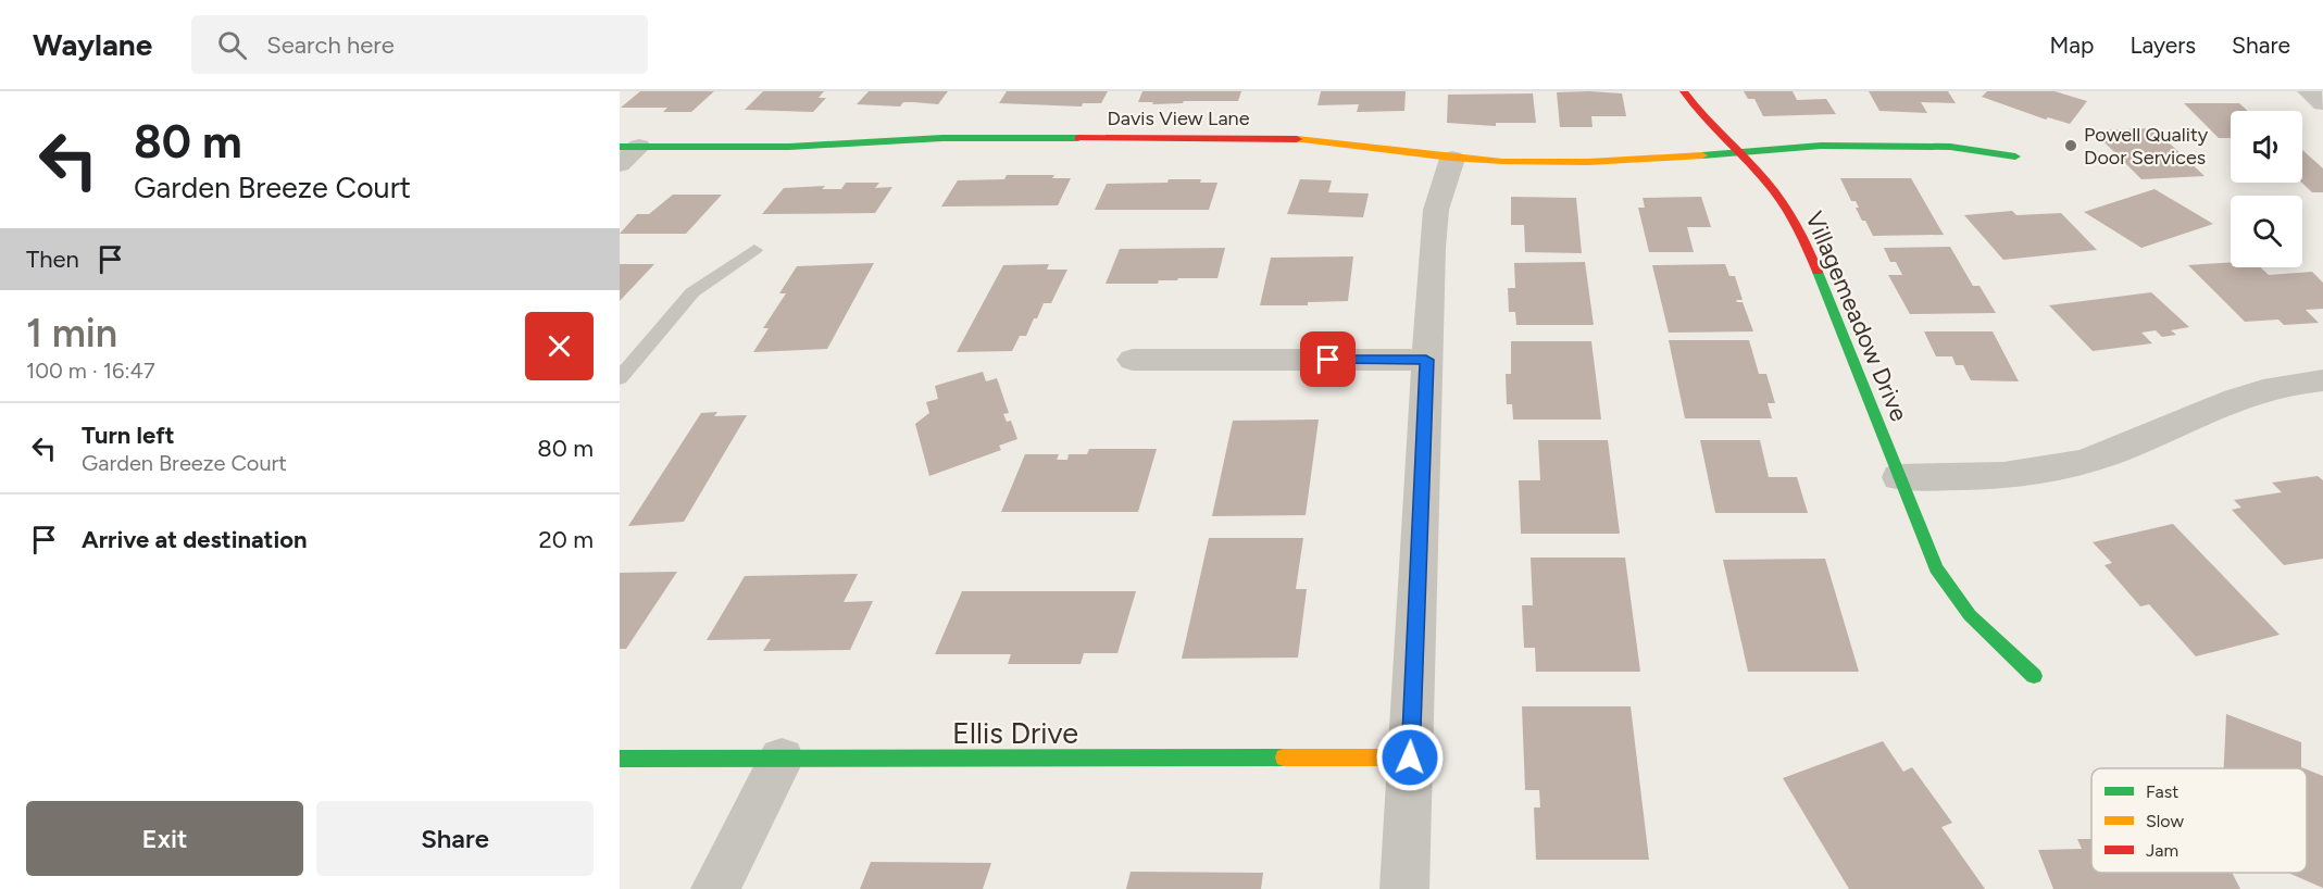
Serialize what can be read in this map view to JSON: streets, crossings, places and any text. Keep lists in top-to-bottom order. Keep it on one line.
{"streets":{"street":["Davis View Lane","Villagemeadow Drive","Ellis Drive"]},"crossings":[["Davis View Lane","Villagemeadow Drive"]],"places":["Powell Quality Door Services"],"legend":["Fast","Slow","Jam"],"page":{"header":"Waylane","search":"Search here","nav":["Map","Layers","Share"],"turn":["80 m","Garden Breeze Court"],"then":"Then","heading":["1 min","100 m · 16:47"],"list":[{"name":"Turn left","note":"Garden Breeze Court","value":"80 m"},{"name":"Arrive at destination","value":"20 m"}],"buttons":["Exit","Share"]}}
